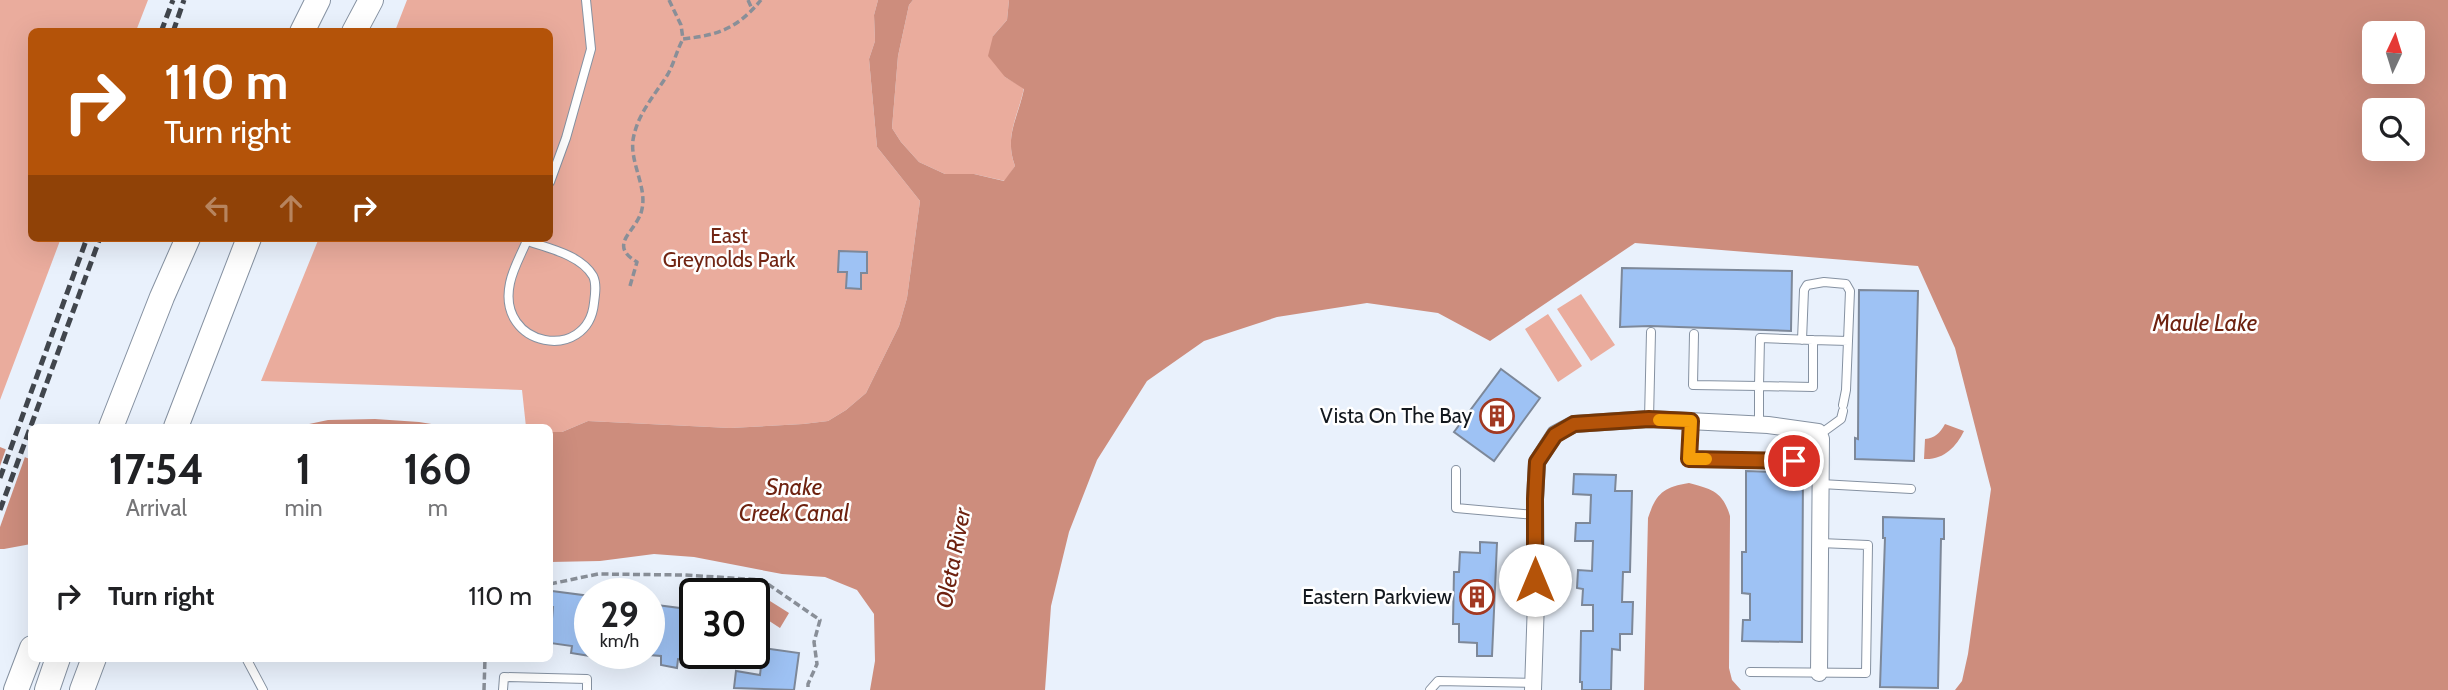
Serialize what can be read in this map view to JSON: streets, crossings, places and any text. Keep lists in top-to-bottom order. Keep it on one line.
{"water":["Maule Lake","Snake Creek Canal","Oleta River"],"parks":["East Greynolds Park"],"places":{"building":["Vista On The Bay","Eastern Parkview"]},"north":"top","page":{"turn":["110 m","Turn right"],"eta":["17:54","Arrival","1","min","160","m"],"list":[{"name":"Turn right","value":"110 m"}],"speed":"29 km/h","limit":"30"}}
